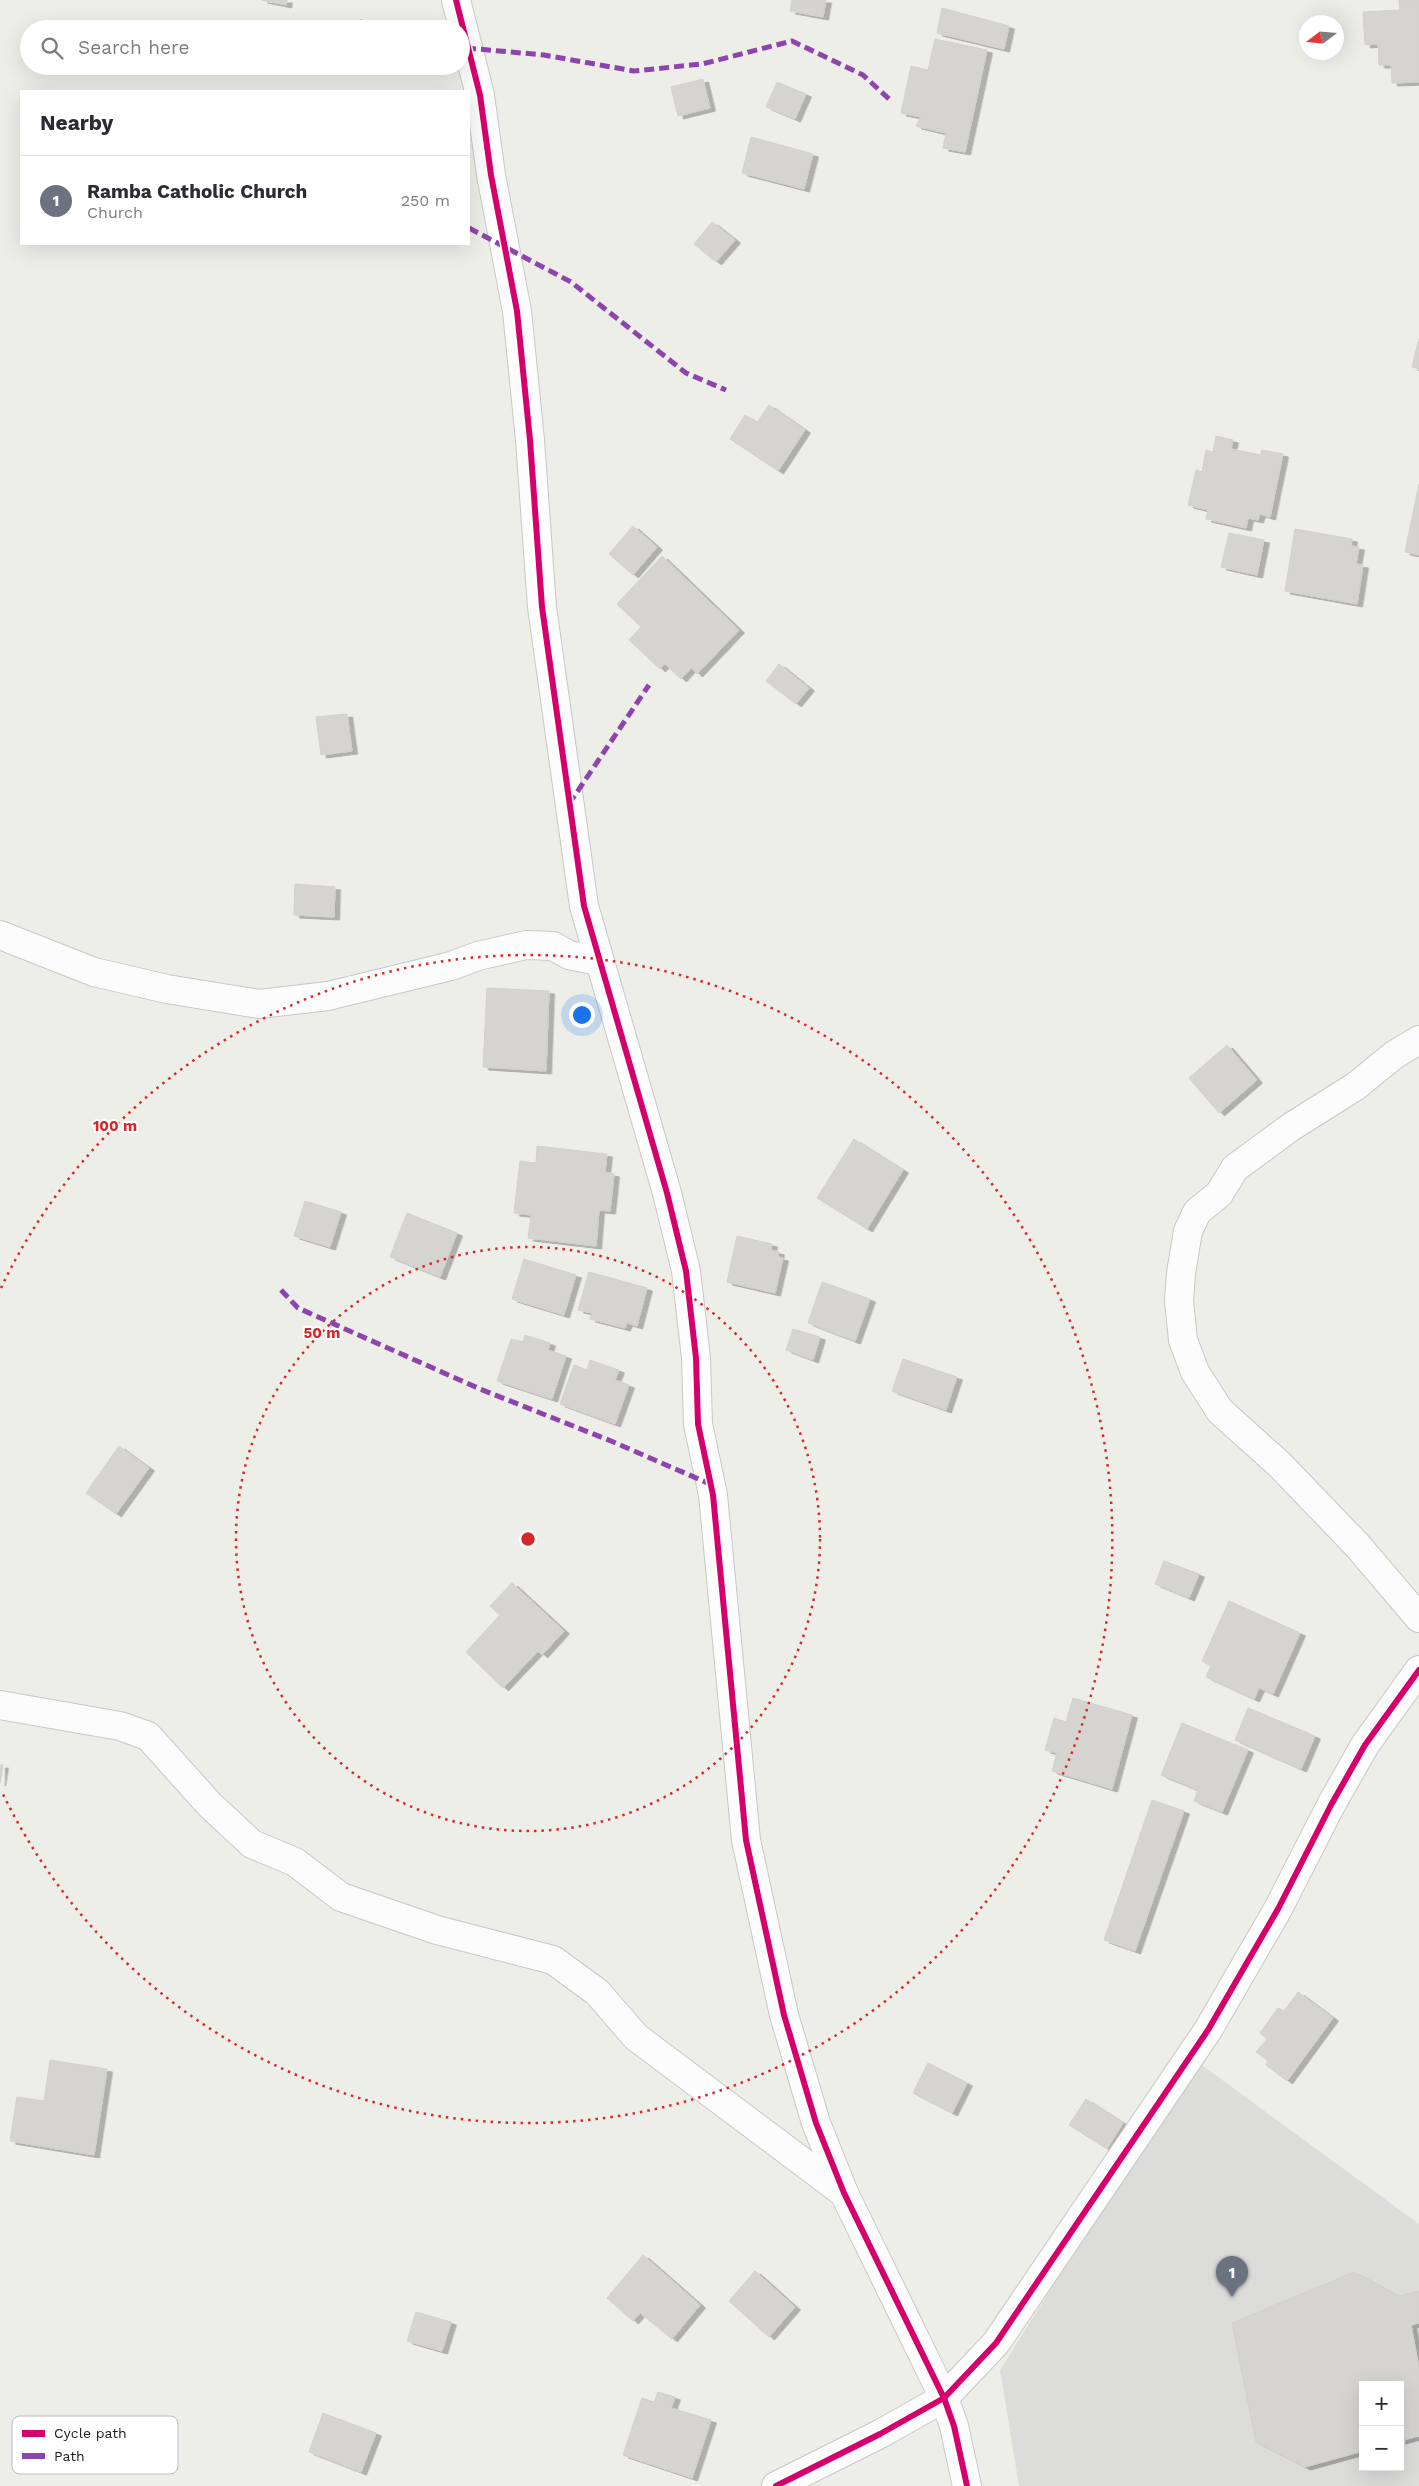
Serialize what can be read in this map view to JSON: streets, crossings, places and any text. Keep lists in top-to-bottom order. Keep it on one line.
{"legend":["Cycle path","Path"],"north":"left","page":{"search":"Search here","heading":"Nearby","list":[{"mark":"1","name":"Ramba Catholic Church","note":"Church","value":"250 m"}],"pins":"1","map_buttons":["+","−"]},"rings":["100 m","50 m"]}
